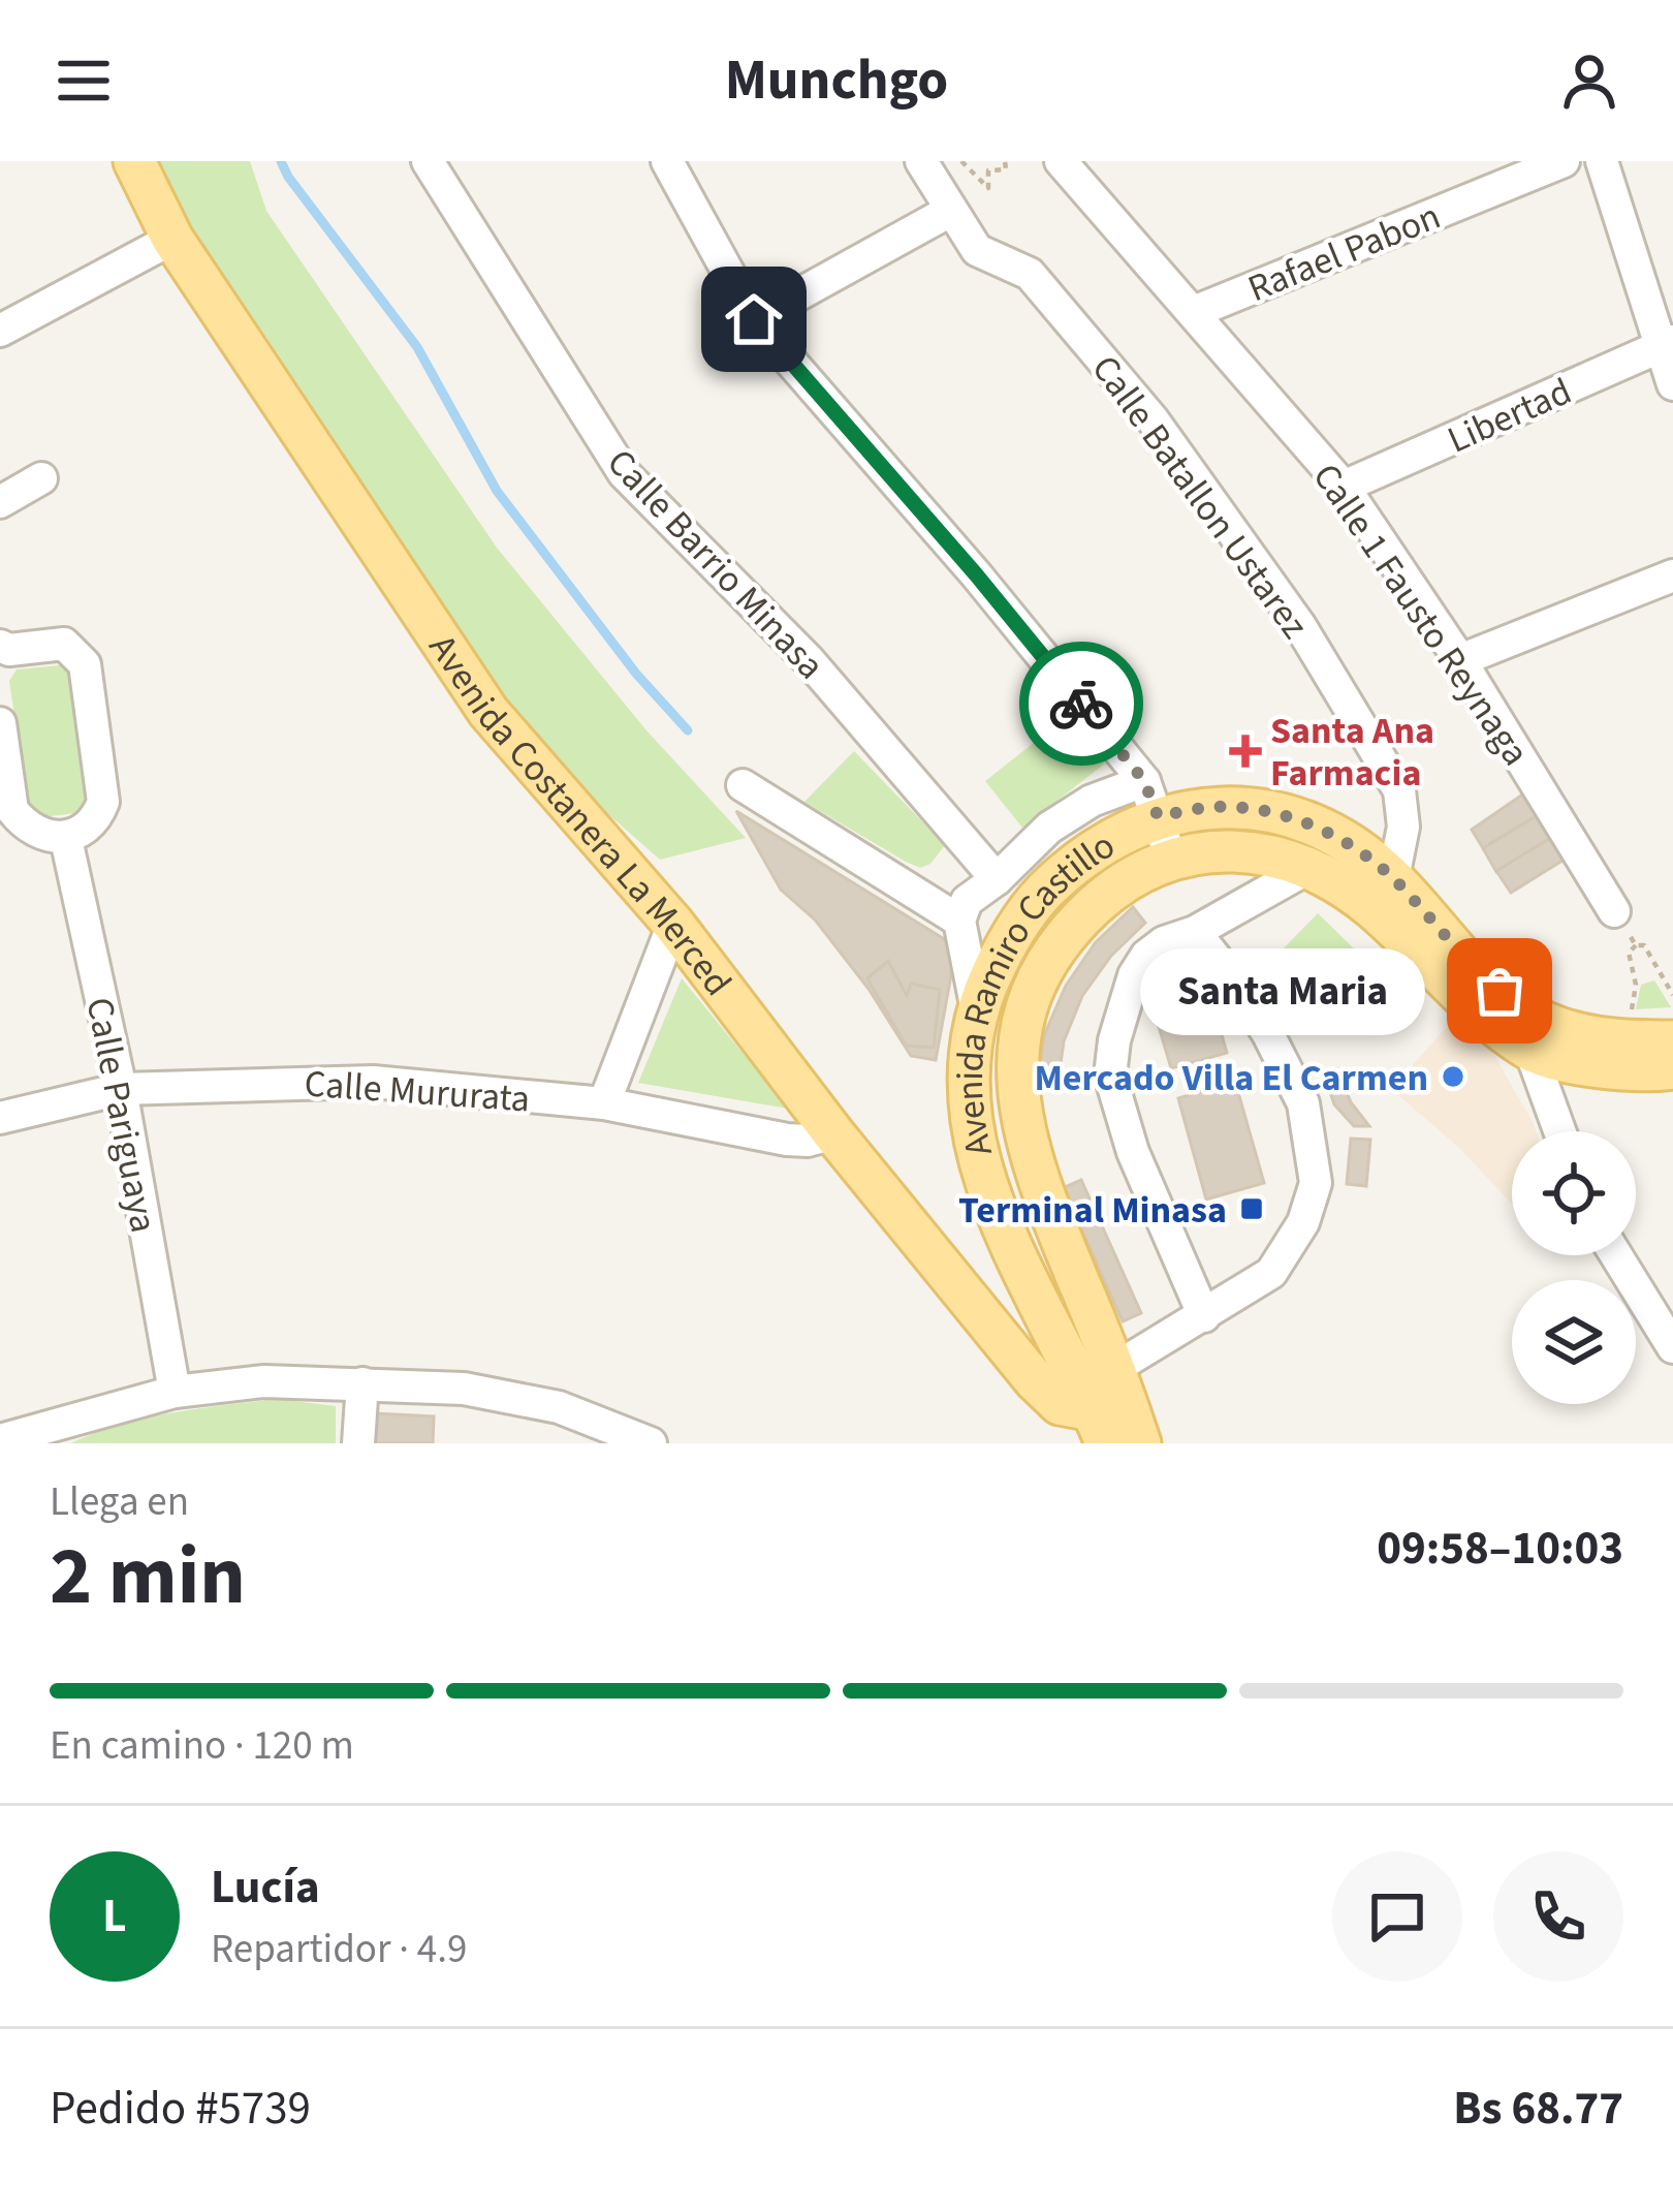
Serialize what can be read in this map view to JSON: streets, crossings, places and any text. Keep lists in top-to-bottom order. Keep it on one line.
{"streets":{"main road":["Avenida Costanera La Merced","Avenida Ramiro Castillo"],"street":["Rafael Pabon","Libertad","Calle Batallon Ustarez","Calle Barrio Minasa","Calle 1 Fausto Reynaga","Calle Mururata","Calle Pariguaya"]},"crossings":[["Rafael Pabon","Calle 1 Fausto Reynaga"],["Libertad","Calle 1 Fausto Reynaga"],["Calle Batallon Ustarez","Avenida Ramiro Castillo"],["Avenida Costanera La Merced","Avenida Ramiro Castillo"],["Avenida Costanera La Merced","Calle Mururata"],["Calle Mururata","Calle Pariguaya"]],"places":{"health":["Santa Ana Farmacia"],"other":["Santa Maria","Mercado Villa El Carmen"],"transit":["Terminal Minasa"]},"page":{"header":"Munchgo","bubble":"Santa Maria","heading":["2 min","Llega en","09:58–10:03"],"panel":["Lucía","Repartidor · 4.9","Pedido #5739","Bs 68.77"],"bar":"En camino · 120 m","round":"L"}}
